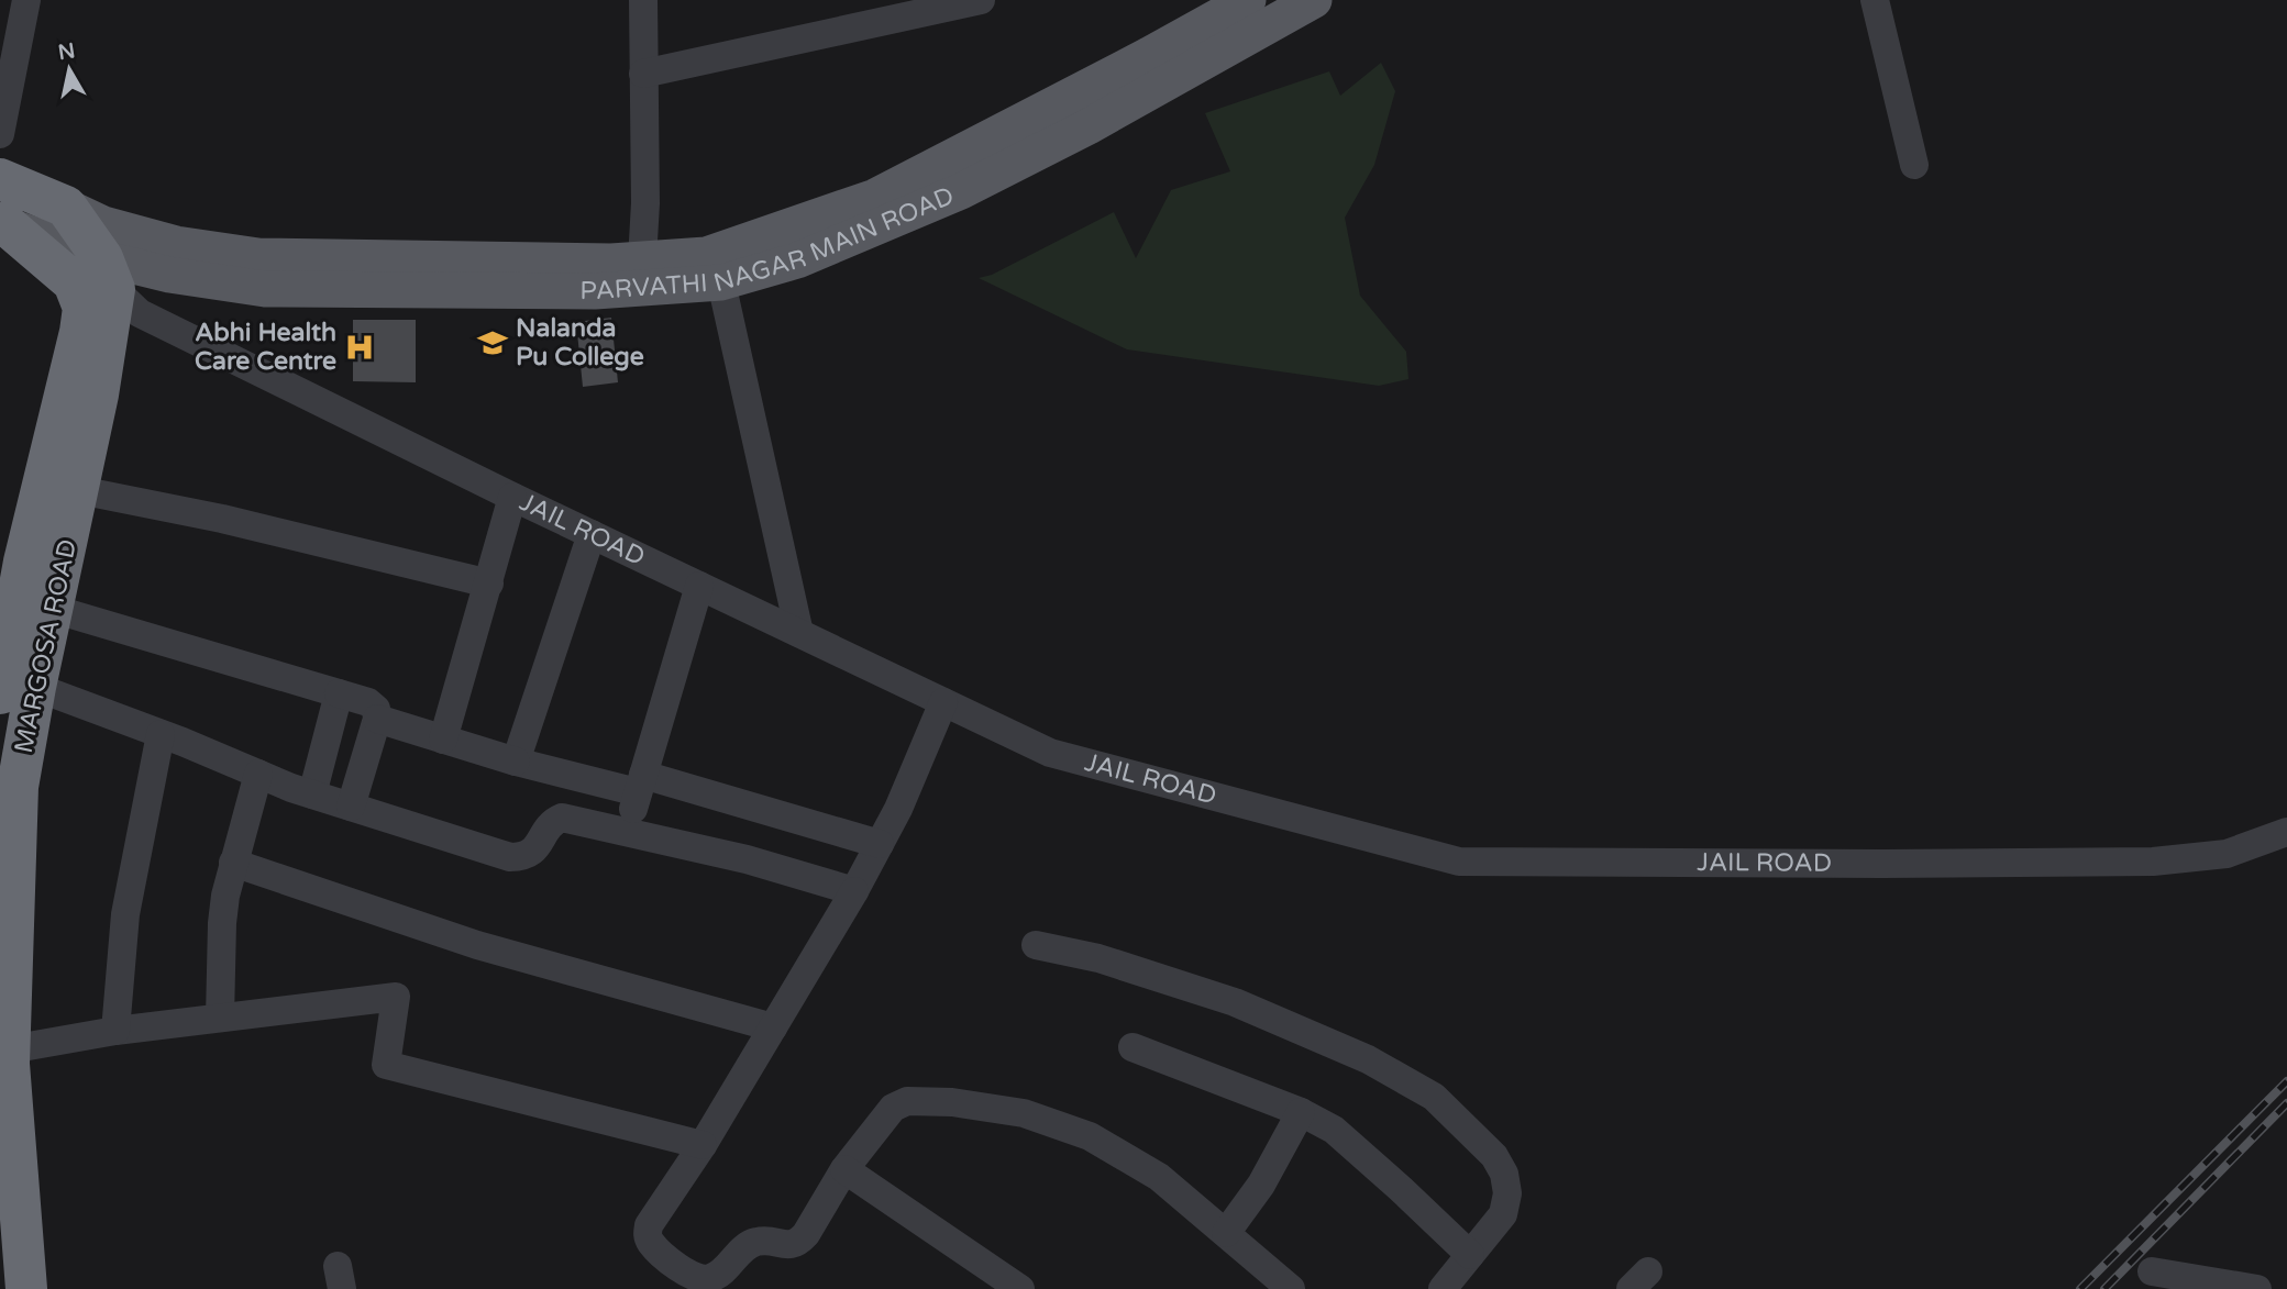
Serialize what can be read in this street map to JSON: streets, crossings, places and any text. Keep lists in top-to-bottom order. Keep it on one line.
{"streets":{"highway":["MARGOSA ROAD"],"main road":["PARVATHI NAGAR MAIN ROAD"],"street":["JAIL ROAD"]},"crossings":[["JAIL ROAD","MARGOSA ROAD"]],"places":{"school or university":["Nalanda Pu College"],"hospital":["Abhi Health Care Centre"]},"north":"top"}
